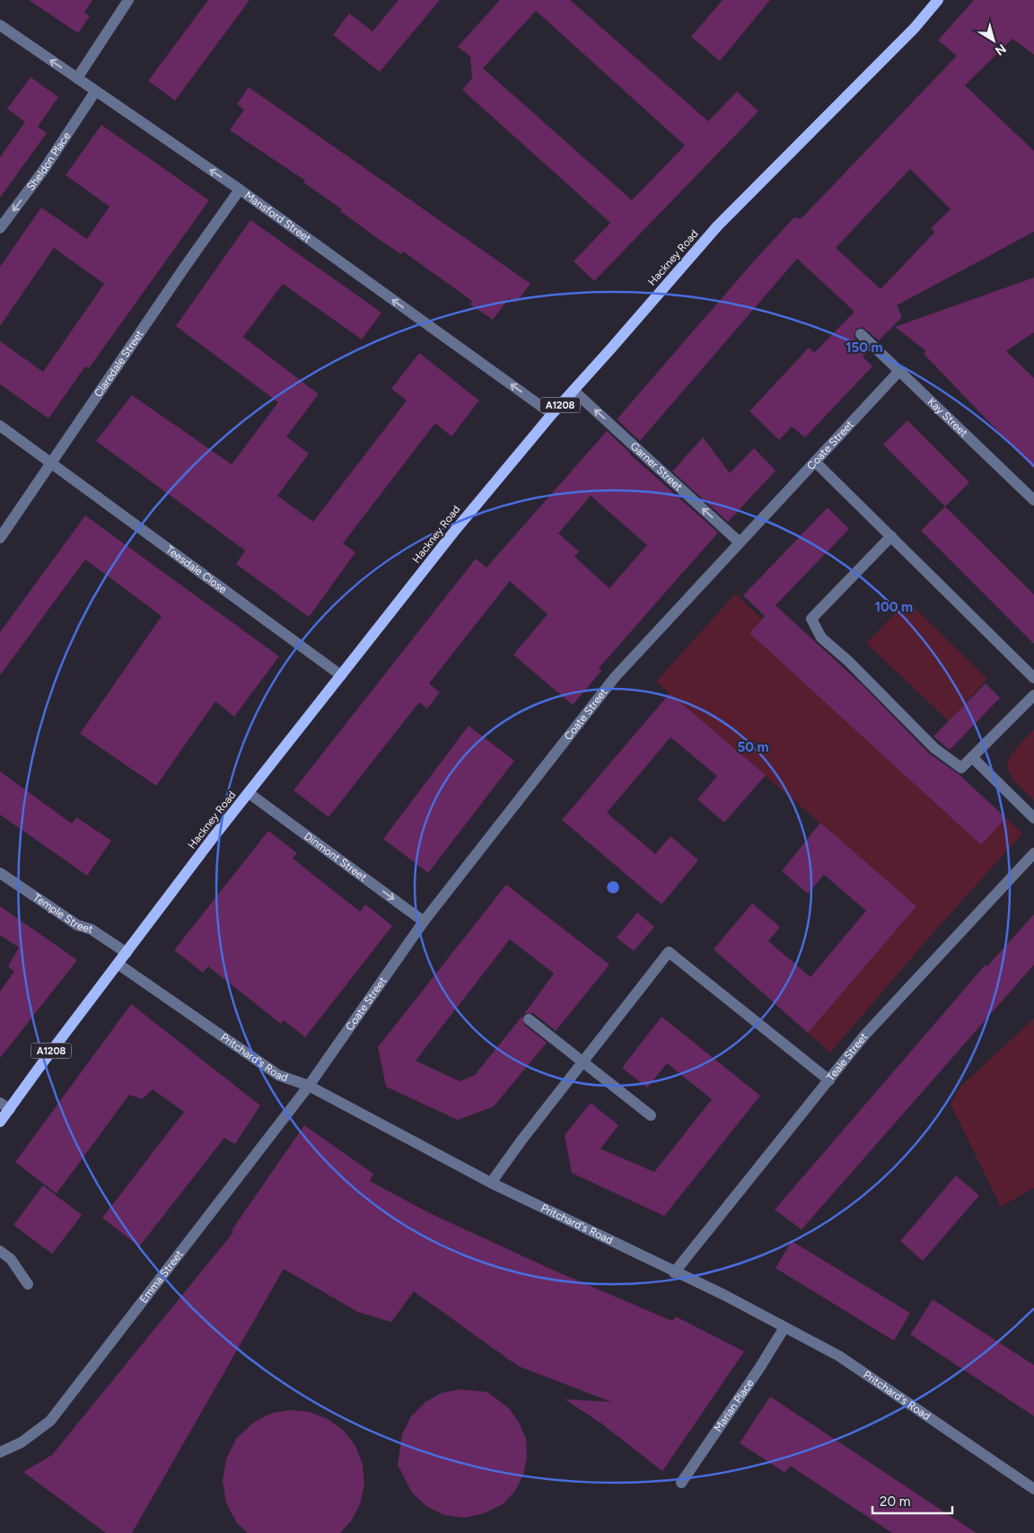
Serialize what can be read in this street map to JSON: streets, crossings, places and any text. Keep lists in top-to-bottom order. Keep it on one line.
{"streets":{"main road":["Hackney Road","A1208"],"street":["Sheldon Place","Mansford Street","Claredale Street","Kay Street","Coate Street","Garner Street","Teesdale Close","Dinmont Street","Temple Street","Pritchard's Road","Teale Street","Emma Street","Marian Place"]},"crossings":[["Sheldon Place","Mansford Street"],["Mansford Street","Hackney Road"],["Mansford Street","Claredale Street"],["Hackney Road","Garner Street"],["Hackney Road","Teesdale Close"],["Hackney Road","Dinmont Street"],["Hackney Road","Temple Street"],["Hackney Road","Pritchard's Road"],["Claredale Street","Teesdale Close"],["Kay Street","Coate Street"],["Coate Street","Garner Street"],["Coate Street","Dinmont Street"],["Coate Street","Pritchard's Road"],["Coate Street","Emma Street"],["Pritchard's Road","Teale Street"],["Pritchard's Road","Emma Street"],["Pritchard's Road","Marian Place"]],"one_way":["Sheldon Place","Mansford Street","Garner Street","Dinmont Street"],"scale_bar":"20 m","north":"bottom right","rings":["150 m","100 m","50 m"]}
